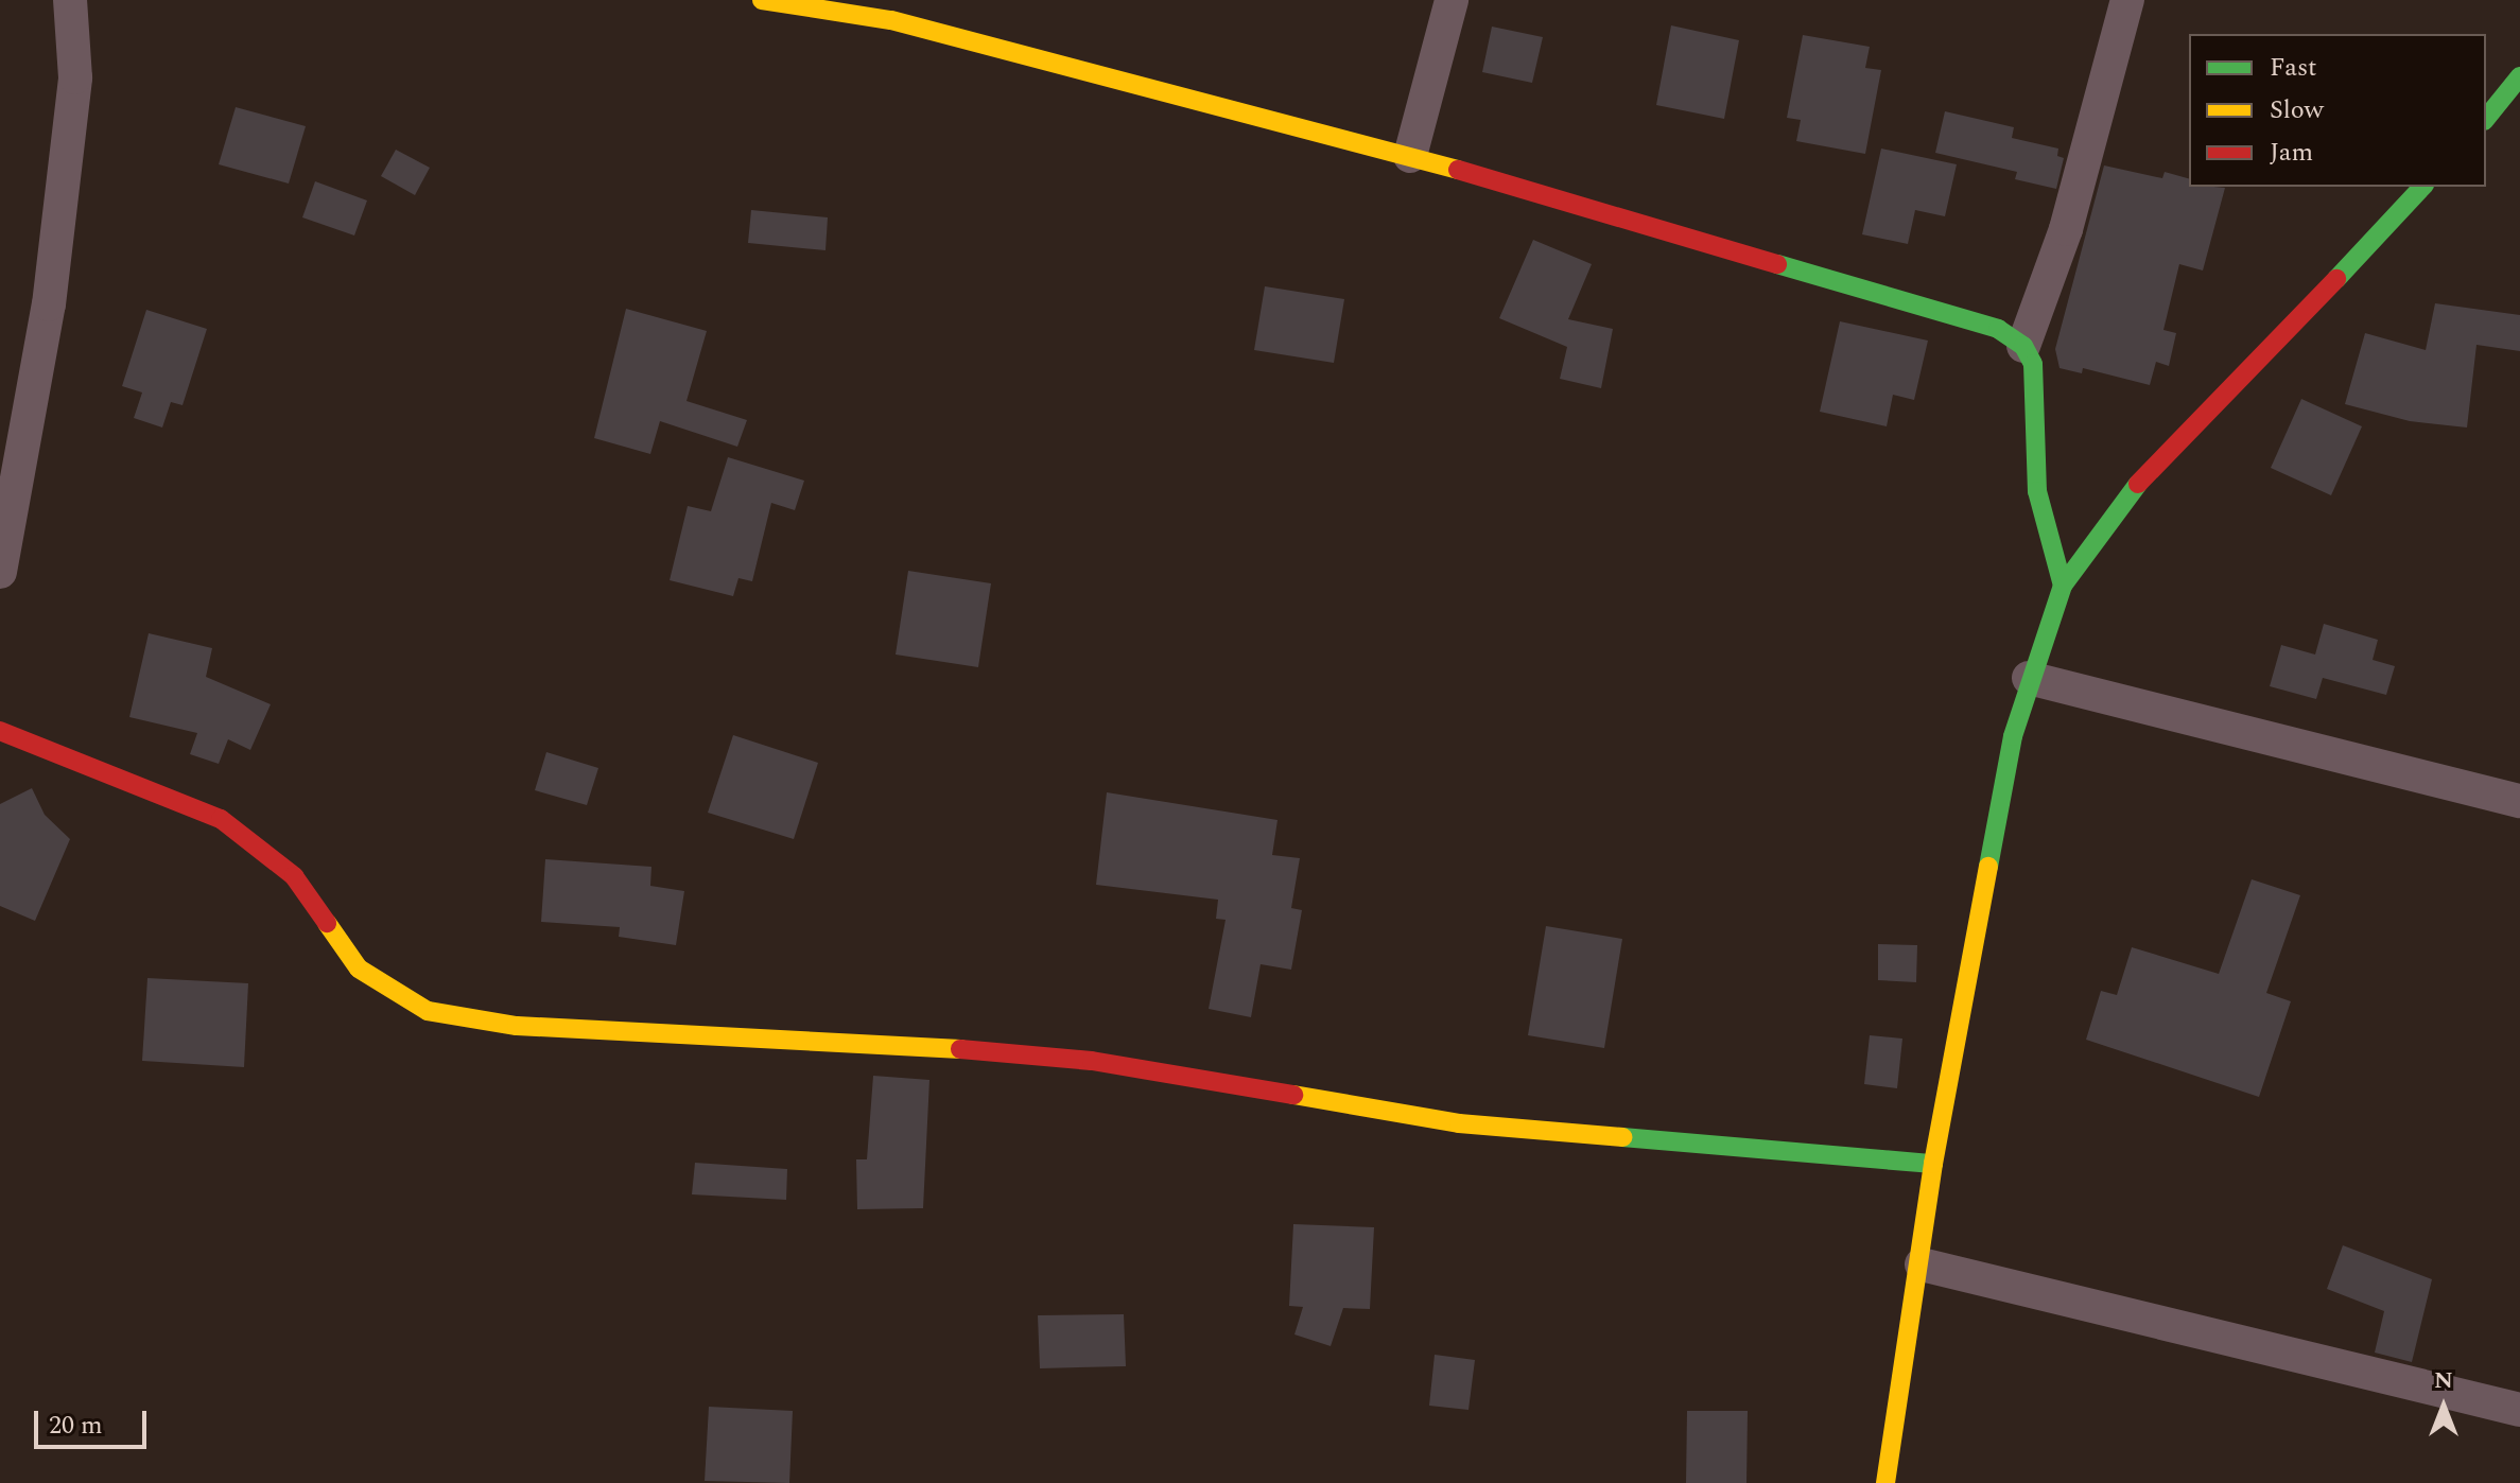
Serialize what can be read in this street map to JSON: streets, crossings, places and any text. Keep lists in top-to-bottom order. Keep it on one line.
{"legend":["Fast","Slow","Jam"],"scale_bar":"20 m","north":"top"}
